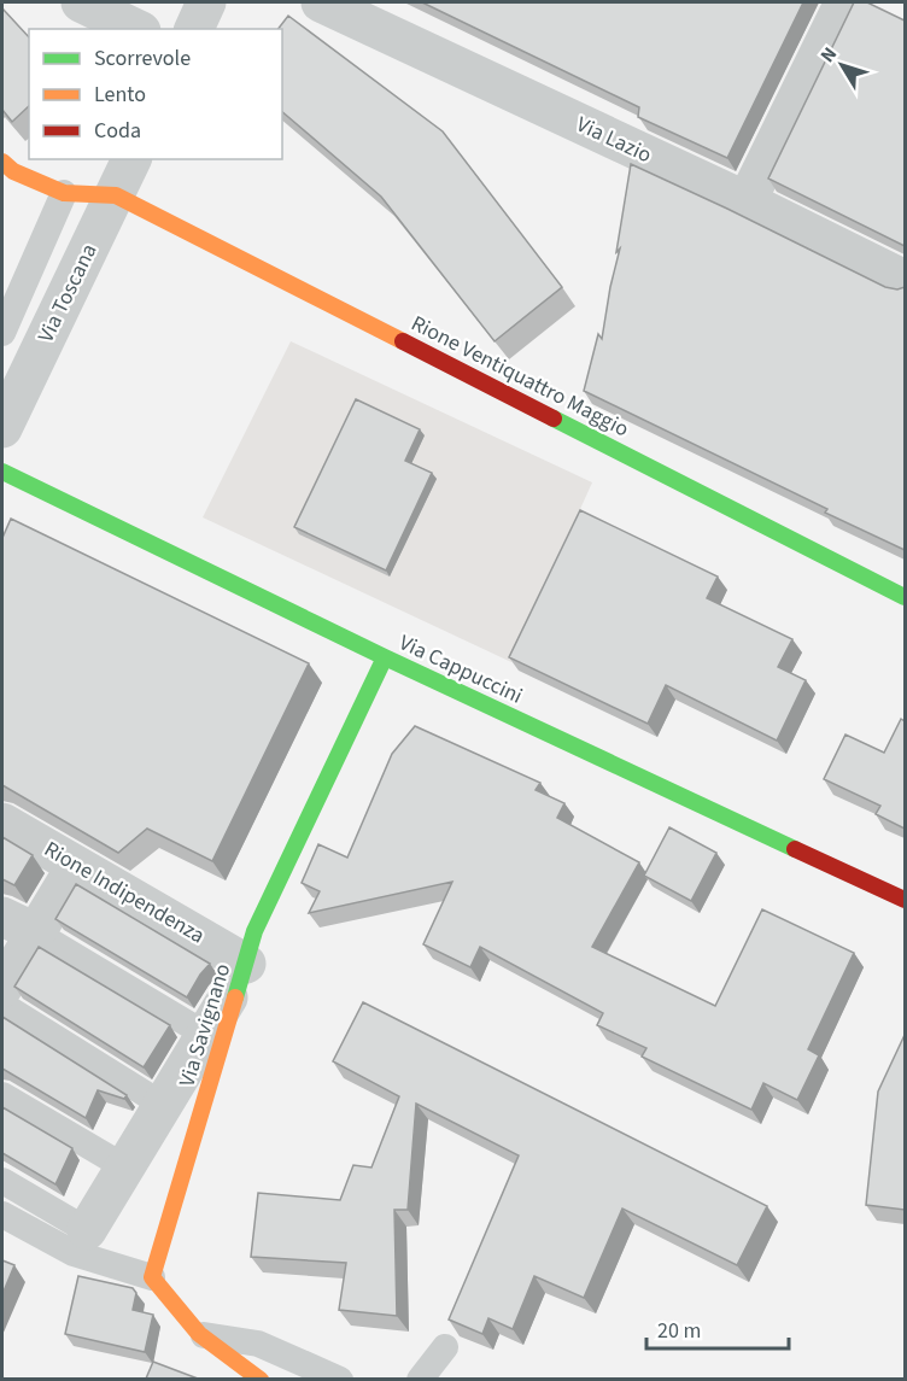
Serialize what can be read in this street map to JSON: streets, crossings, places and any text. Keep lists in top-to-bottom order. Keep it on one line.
{"streets":{"street":["Via Lazio","Via Toscana","Rione Ventiquattro Maggio","Via Cappuccini","Rione Indipendenza","Via Savignano"]},"crossings":[["Via Toscana","Rione Ventiquattro Maggio"],["Via Cappuccini","Via Savignano"],["Rione Indipendenza","Via Savignano"]],"legend":["Scorrevole","Lento","Coda"],"scale_bar":"20 m","north":"top left"}
